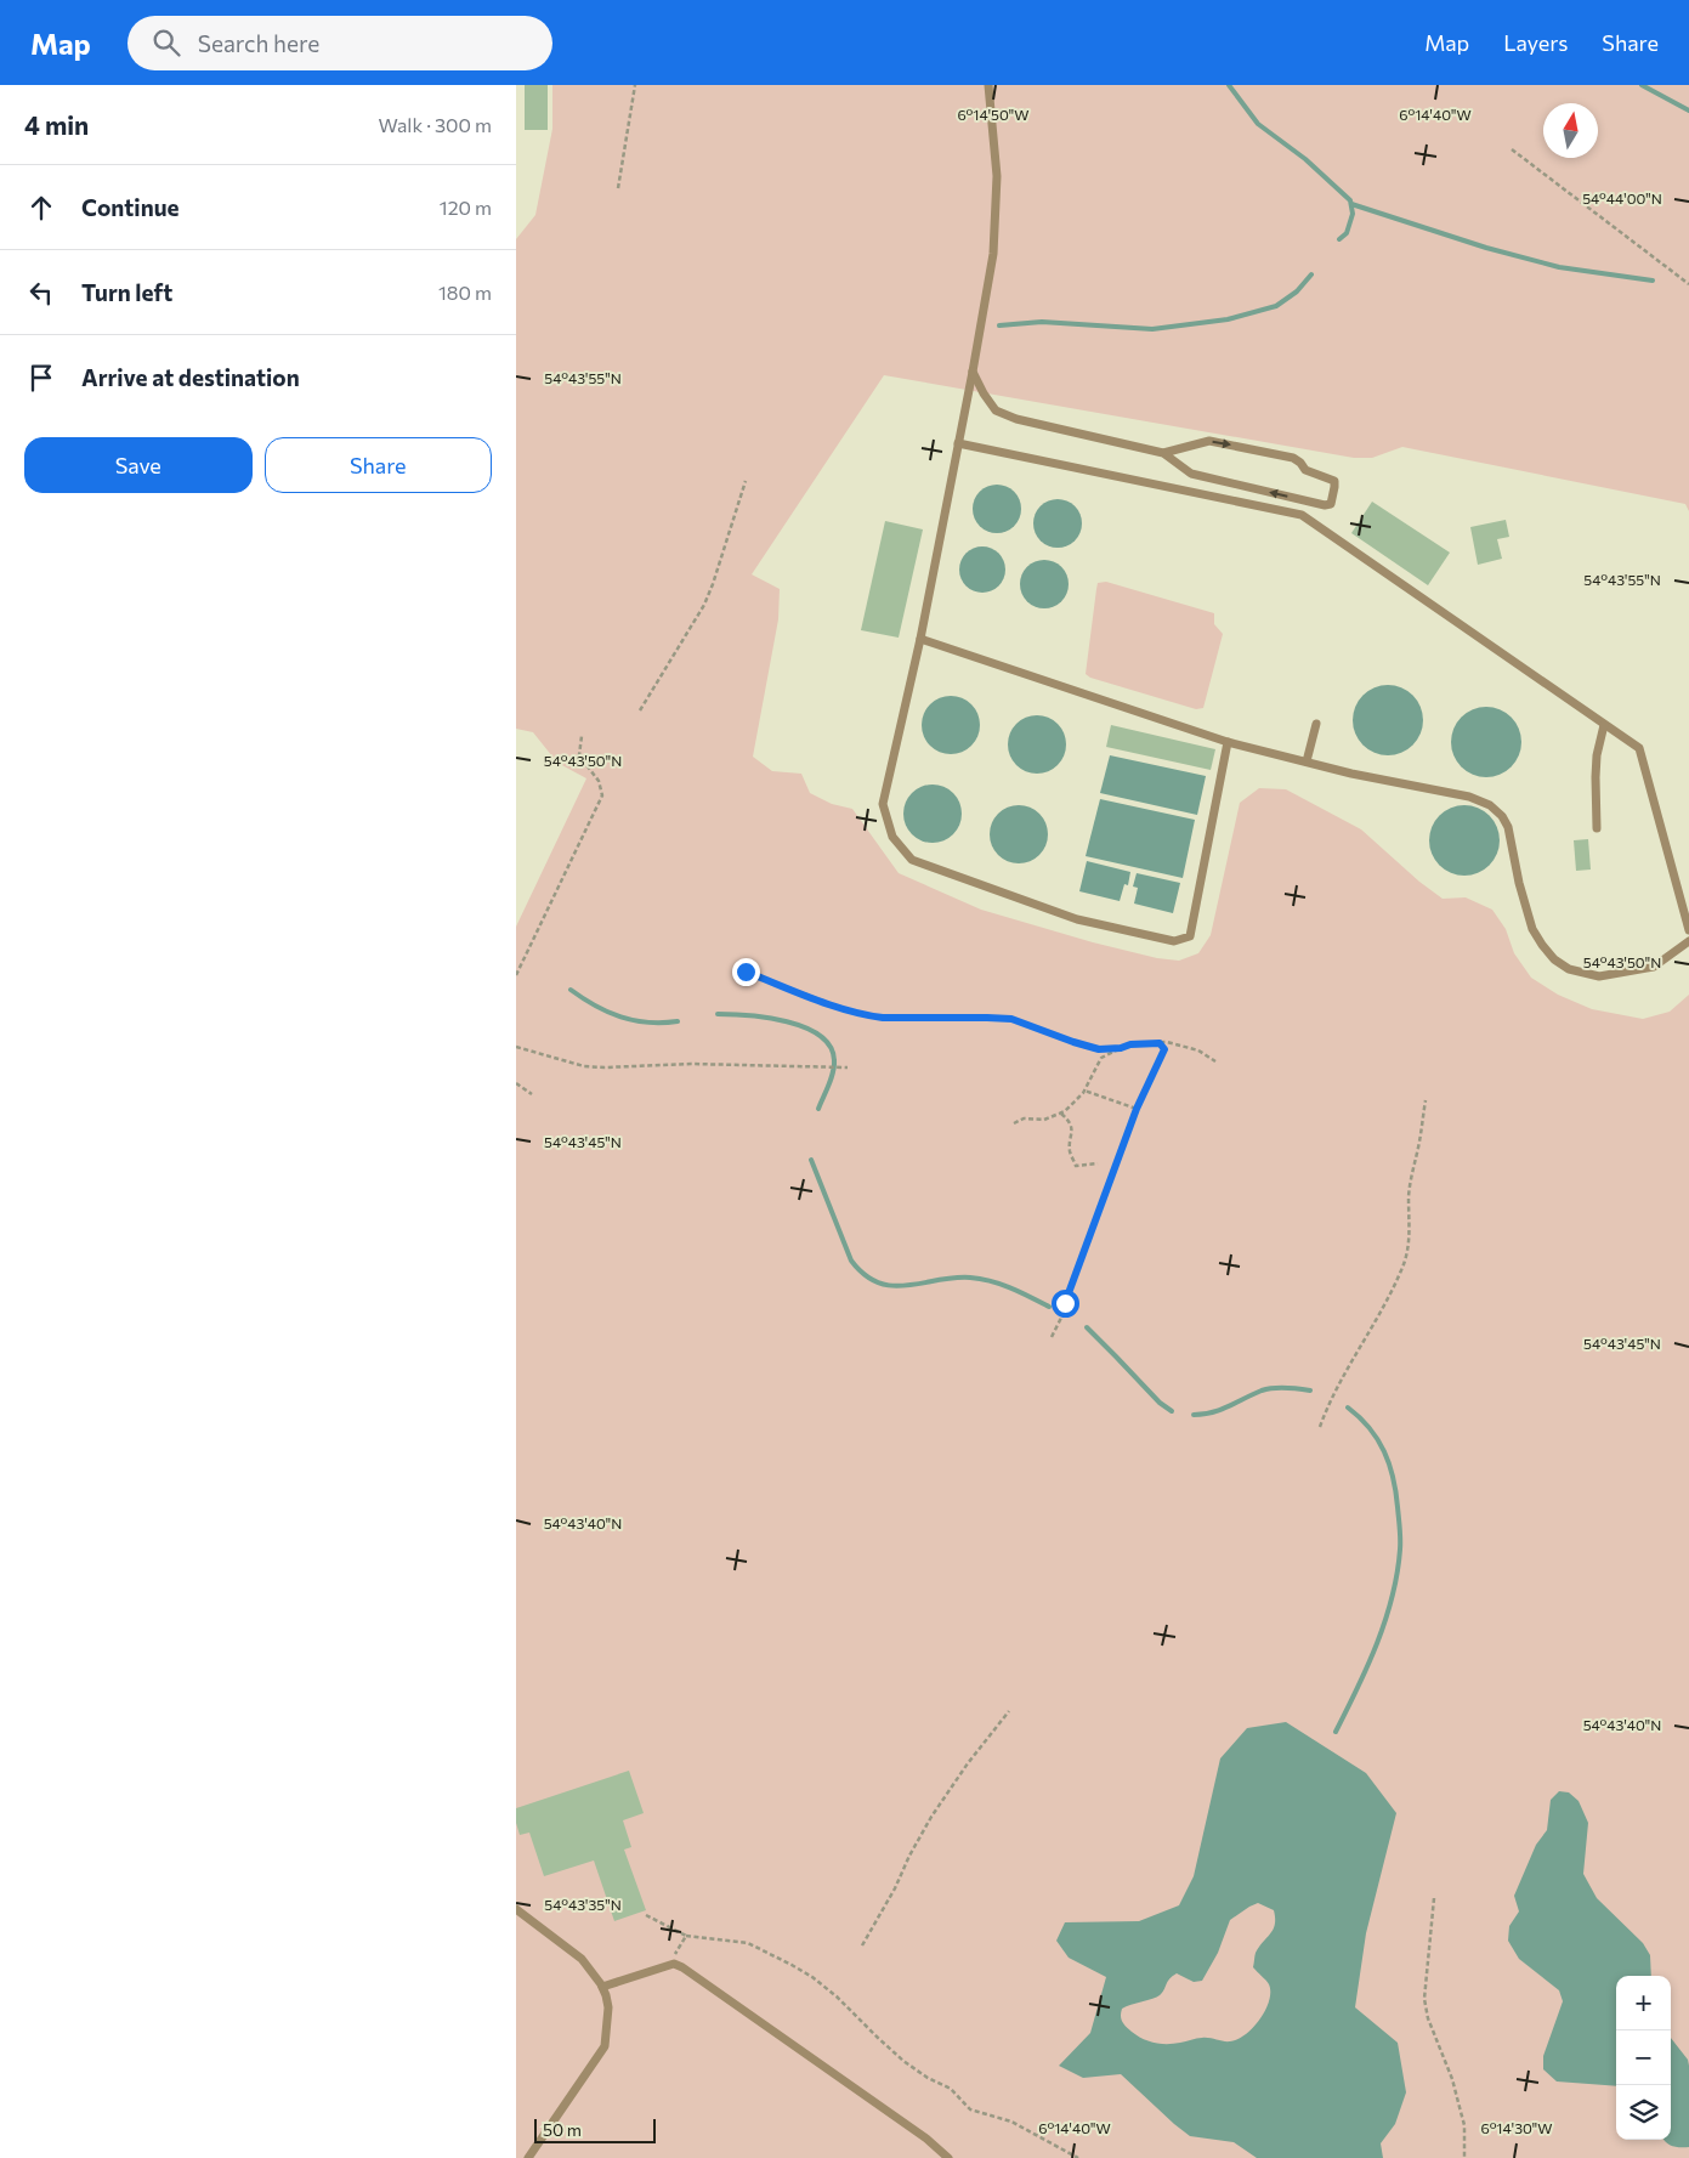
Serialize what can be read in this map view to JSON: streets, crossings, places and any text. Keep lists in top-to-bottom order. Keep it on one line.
{"scale_bar":"50 m","north":"top","page":{"header":"Map","search":"Search here","nav":["Map","Layers","Share"],"heading":["4 min","Walk · 300 m"],"list":[["Continue","120 m"],["Turn left","180 m"],"Arrive at destination"],"buttons":["Save","Share"],"map_buttons":["+","−"],"scale":"50 m"},"coordinates":["6°14'50\"W","6°14'40\"W","54°44'00\"N","54°43'55\"N","54°43'50\"N","54°43'45\"N","54°43'40\"N","54°43'35\"N","6°14'30\"W"]}
